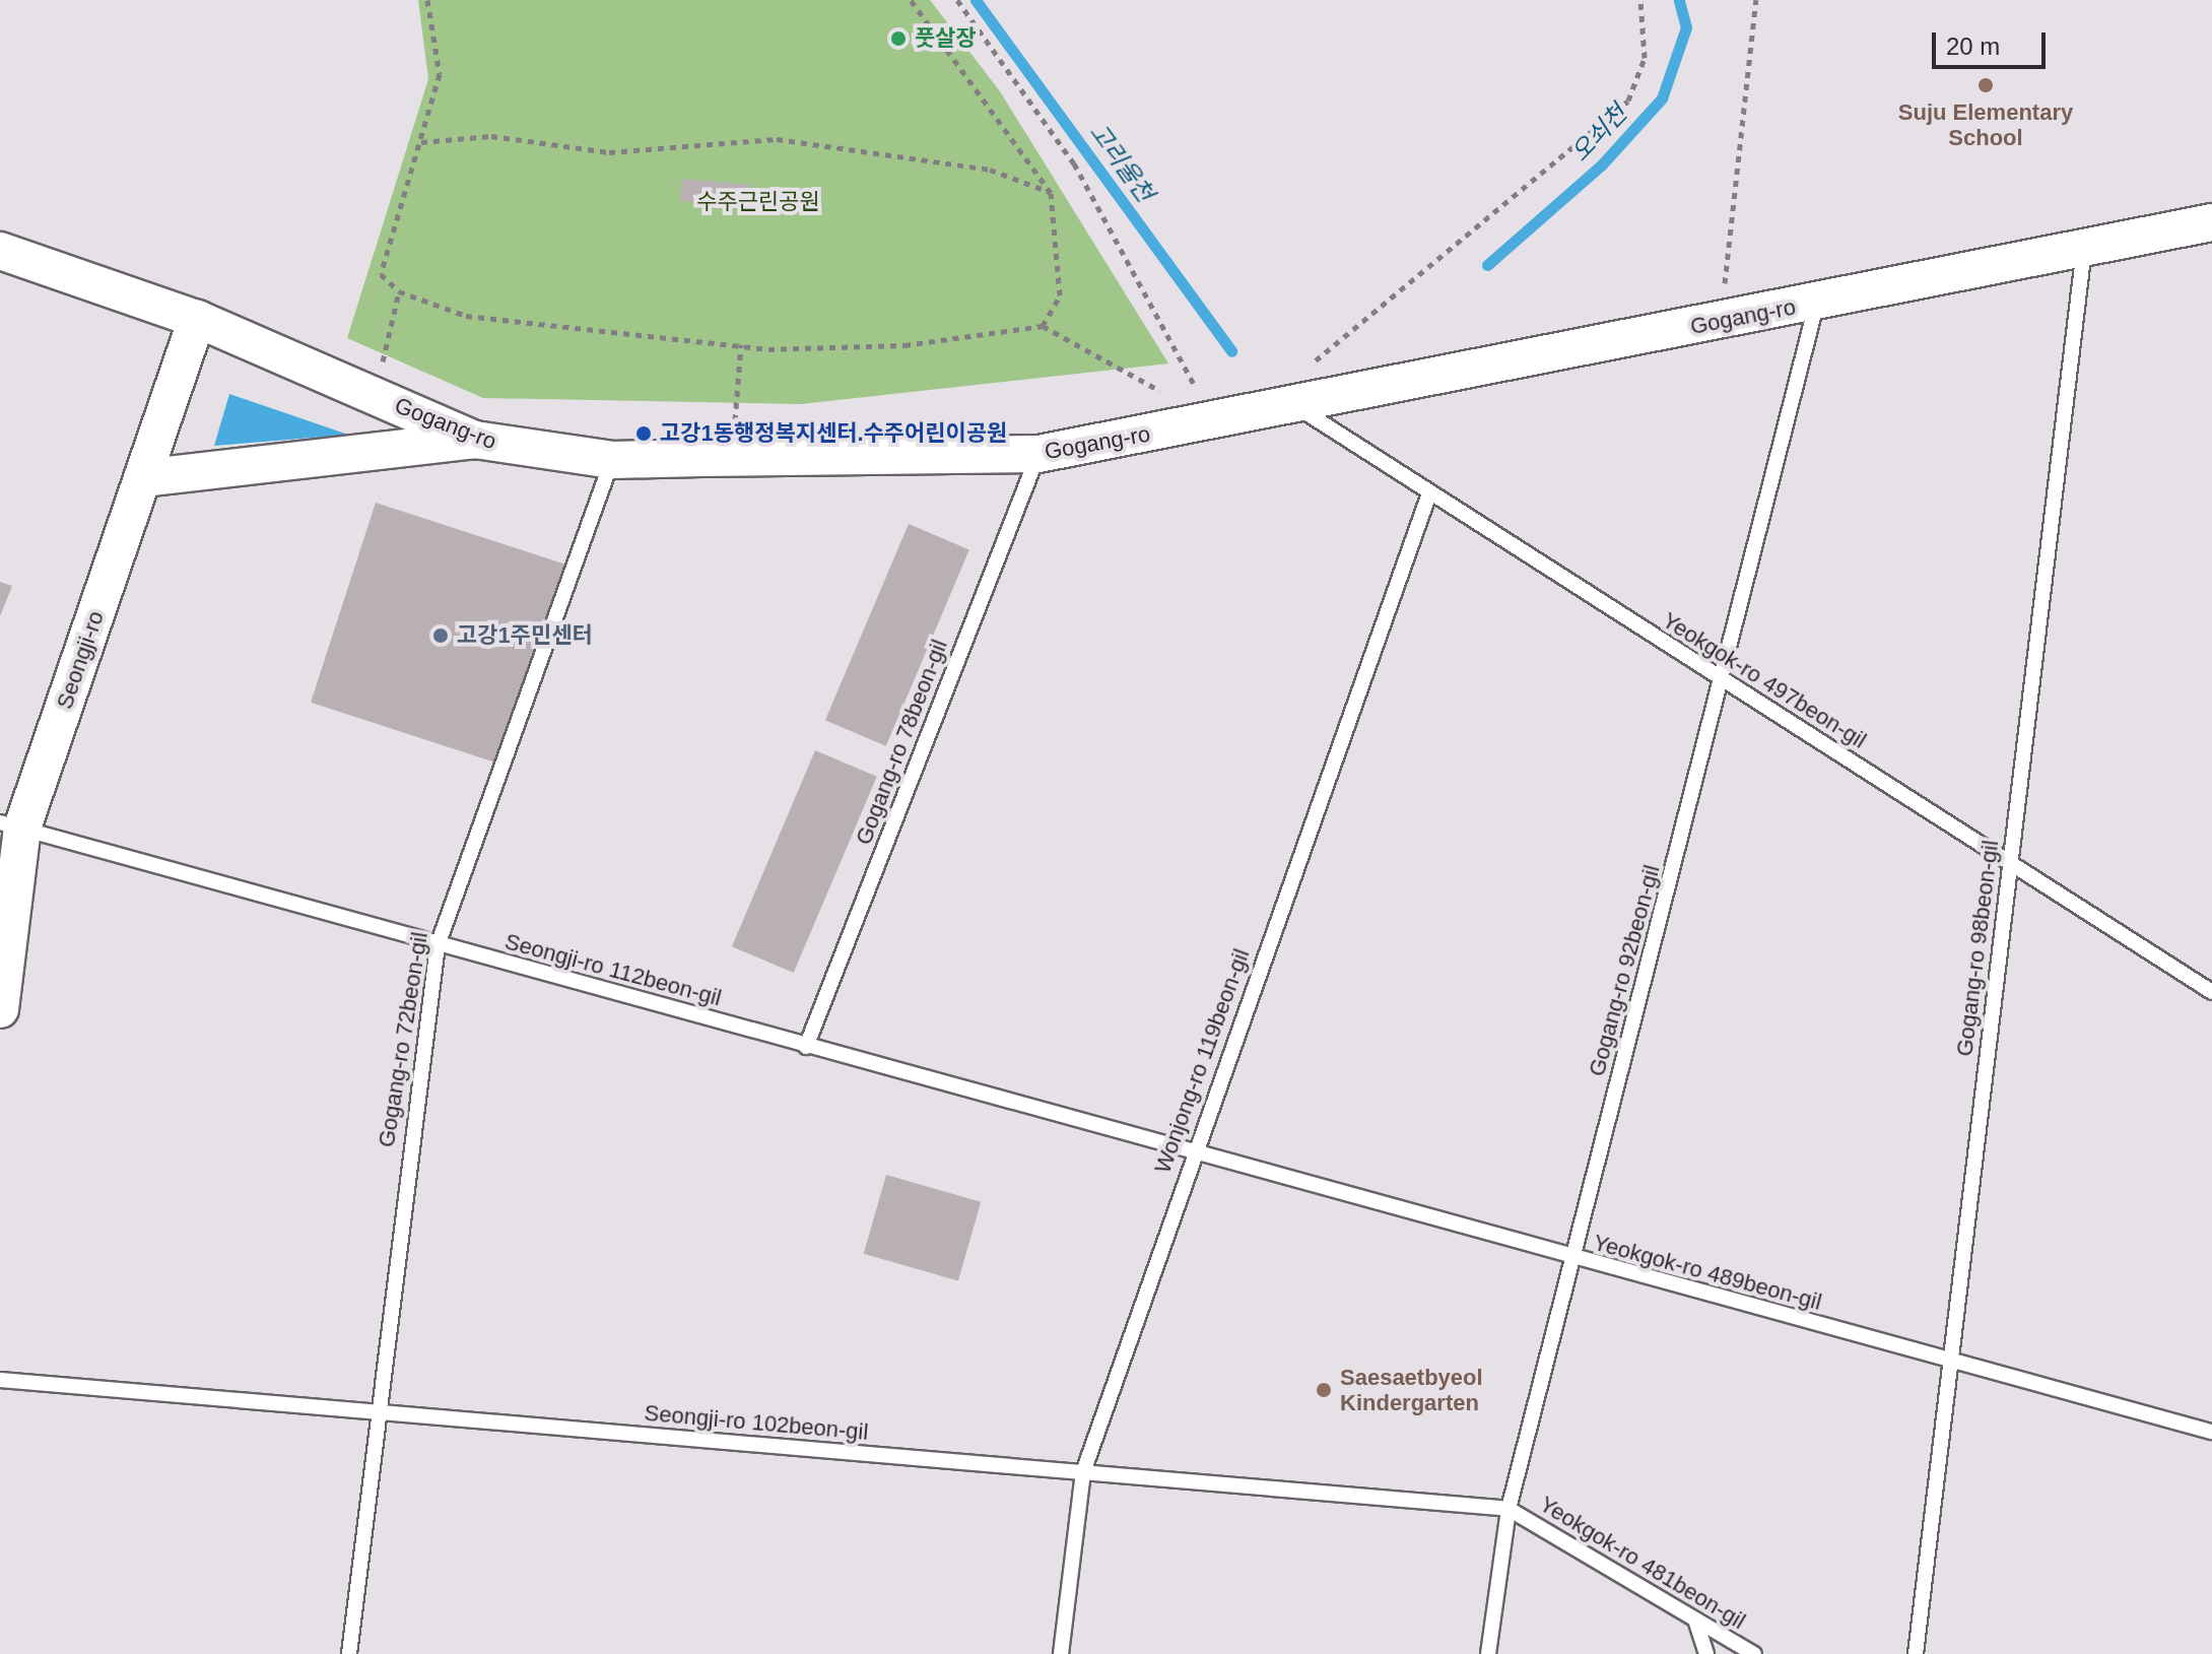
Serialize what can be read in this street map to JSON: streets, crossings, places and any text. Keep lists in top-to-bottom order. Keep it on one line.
{"streets":{"street":["Gogang-ro","Seongji-ro"],"lane":["Yeokgok-ro 497beon-gil","Gogang-ro 78beon-gil","Gogang-ro 98beon-gil","Seongji-ro 112beon-gil","Gogang-ro 92beon-gil","Gogang-ro 72beon-gil","Wonjong-ro 119beon-gil","Yeokgok-ro 489beon-gil","Seongji-ro 102beon-gil","Yeokgok-ro 481beon-gil"]},"crossings":[["Gogang-ro","Seongji-ro"],["Gogang-ro","Yeokgok-ro 497beon-gil"],["Gogang-ro","Gogang-ro 78beon-gil"],["Gogang-ro","Gogang-ro 98beon-gil"],["Gogang-ro","Gogang-ro 92beon-gil"],["Gogang-ro","Gogang-ro 72beon-gil"],["Seongji-ro","Seongji-ro 112beon-gil"],["Yeokgok-ro 497beon-gil","Gogang-ro 98beon-gil"],["Yeokgok-ro 497beon-gil","Gogang-ro 92beon-gil"],["Yeokgok-ro 497beon-gil","Wonjong-ro 119beon-gil"],["Gogang-ro 78beon-gil","Seongji-ro 112beon-gil"],["Gogang-ro 98beon-gil","Yeokgok-ro 489beon-gil"],["Seongji-ro 112beon-gil","Gogang-ro 72beon-gil"],["Seongji-ro 112beon-gil","Wonjong-ro 119beon-gil"],["Seongji-ro 112beon-gil","Yeokgok-ro 489beon-gil"],["Gogang-ro 92beon-gil","Yeokgok-ro 489beon-gil"],["Gogang-ro 92beon-gil","Seongji-ro 102beon-gil"],["Gogang-ro 92beon-gil","Yeokgok-ro 481beon-gil"],["Gogang-ro 72beon-gil","Seongji-ro 102beon-gil"],["Wonjong-ro 119beon-gil","Yeokgok-ro 489beon-gil"],["Wonjong-ro 119beon-gil","Seongji-ro 102beon-gil"],["Seongji-ro 102beon-gil","Yeokgok-ro 481beon-gil"]],"water":["오쇠천","고리울천"],"parks":["수주근린공원"],"places":["풋살장","Suju Elementary School","고강1동행정복지센터.수주어린이공원","고강1주민센터","Saesaetbyeol Kindergarten"],"scale_bar":"20 m"}
